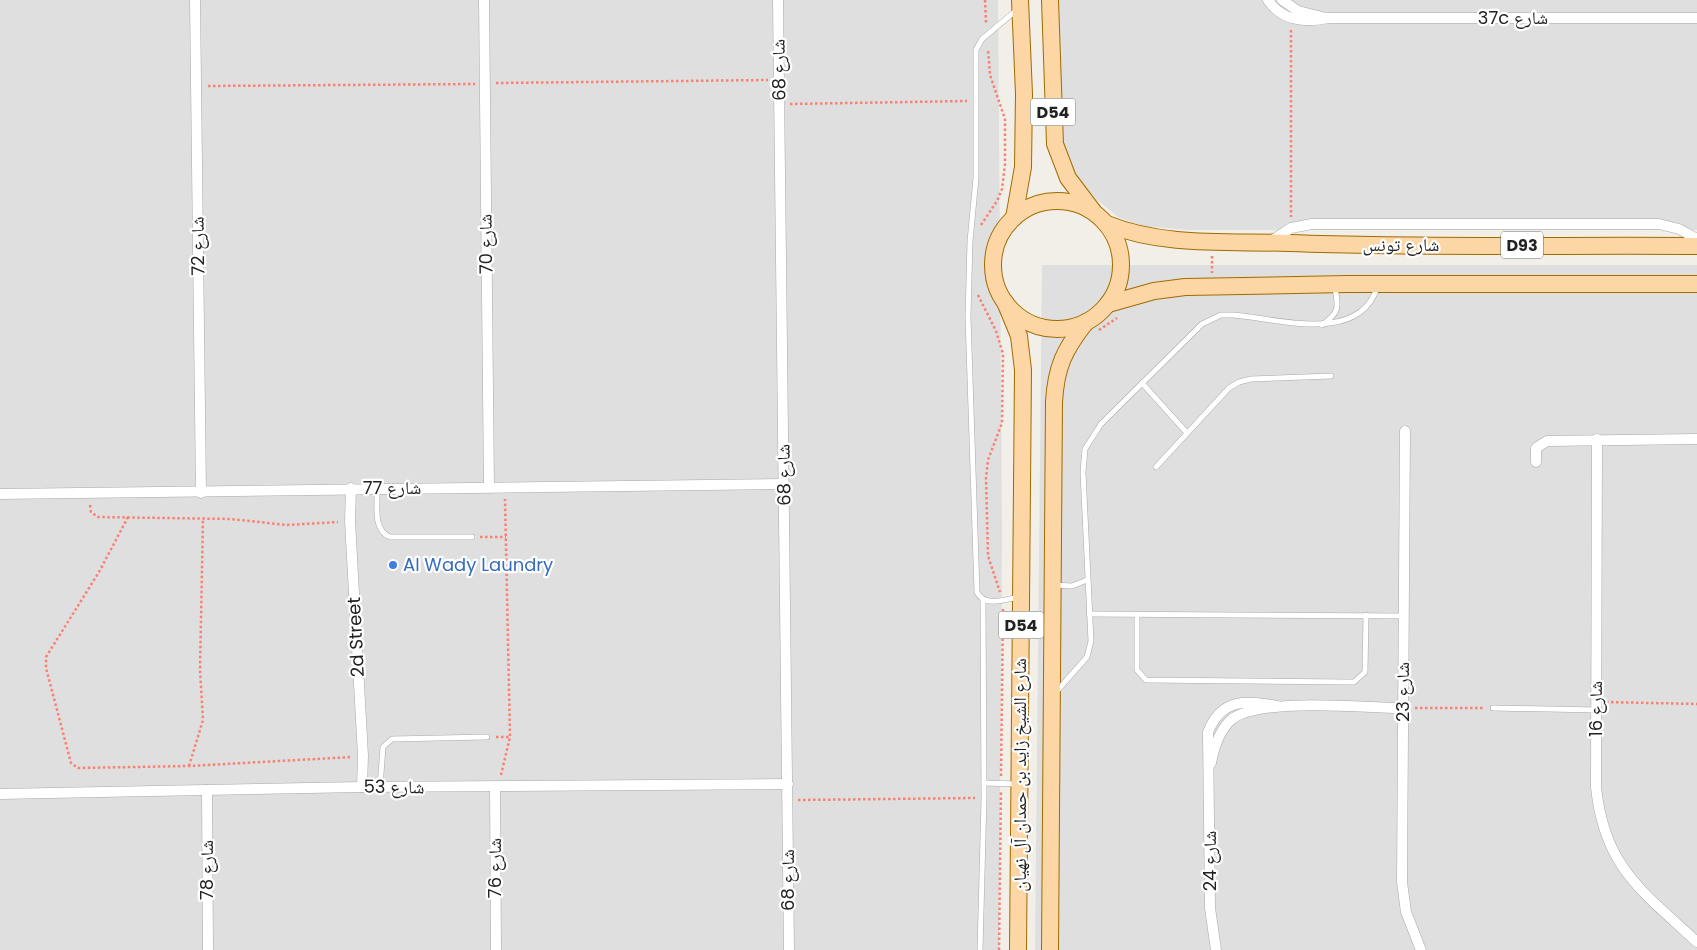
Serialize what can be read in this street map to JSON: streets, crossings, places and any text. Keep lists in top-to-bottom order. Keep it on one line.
{"streets":{"main road":["D54","شارع تونس","D93","شارع الشيخ زايد بن حمدان آل نهيان"],"street":["37c شارع","شارع 68","شارع 70","شارع 72","شارع 77","2d Street","شارع 23","شارع 16","شارع 53","شارع 24","شارع 76","شارع 78"]},"crossings":[["شارع 68","شارع 77"],["شارع 68","شارع 53"],["D54","شارع تونس"],["D54","D93"],["D54","شارع الشيخ زايد بن حمدان آل نهيان"],["شارع 70","شارع 77"],["شارع تونس","D93"],["شارع تونس","شارع الشيخ زايد بن حمدان آل نهيان"],["D93","شارع الشيخ زايد بن حمدان آل نهيان"],["شارع 72","شارع 77"],["شارع 77","2d Street"],["2d Street","شارع 53"],["شارع 23","شارع 24"],["شارع 53","شارع 76"],["شارع 53","شارع 78"]],"places":["Al Wady Laundry"]}
